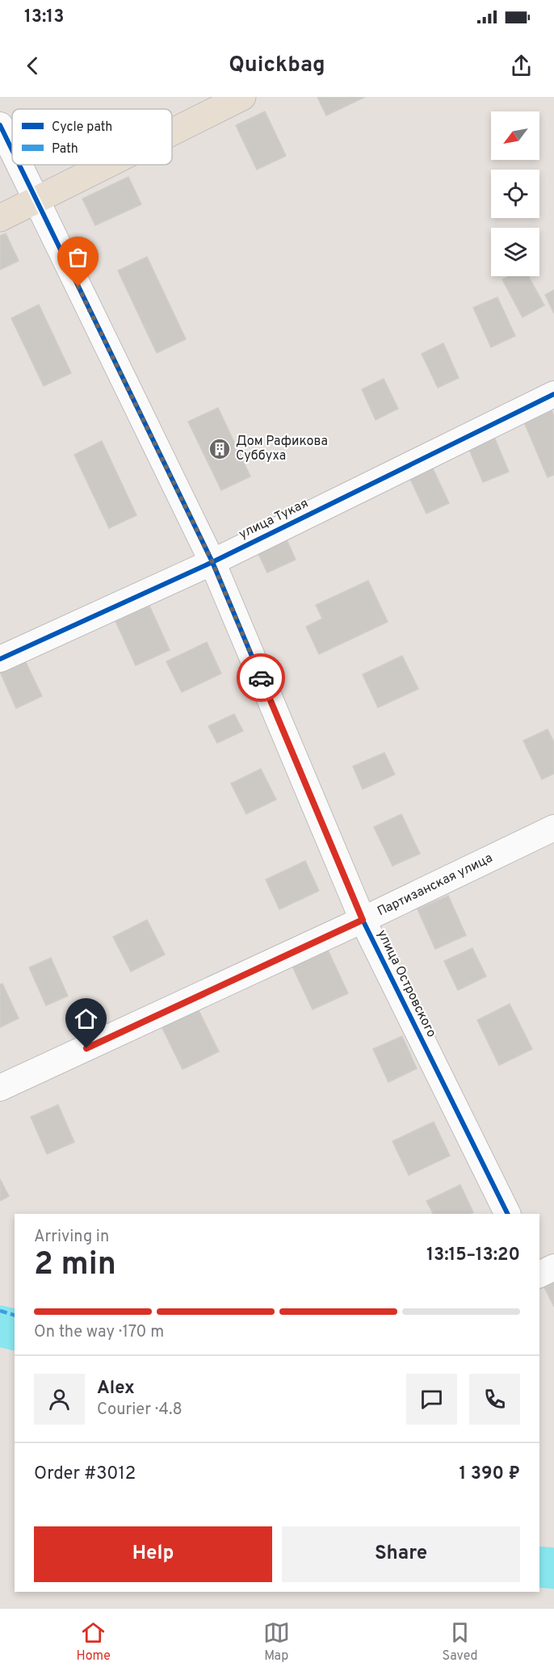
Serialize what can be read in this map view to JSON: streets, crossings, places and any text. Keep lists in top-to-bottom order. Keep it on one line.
{"streets":{"street":["улица Тукая","Партизанская улица","улица Островского"]},"crossings":[["улица Тукая","улица Островского"],["Партизанская улица","улица Островского"]],"places":{"building":["Дом Рафикова Суббуха"]},"legend":["Cycle path","Path"],"north":"bottom left","page":{"status":"13:13","header":"Quickbag","heading":["2 min","Arriving in","13:15–13:20"],"panel":["Alex","Courier · 4.8","Order #3012","1 390 ₽"],"bar":"On the way · 170 m","buttons":["Help","Share"],"tabs":["Home","Map","Saved"]}}
